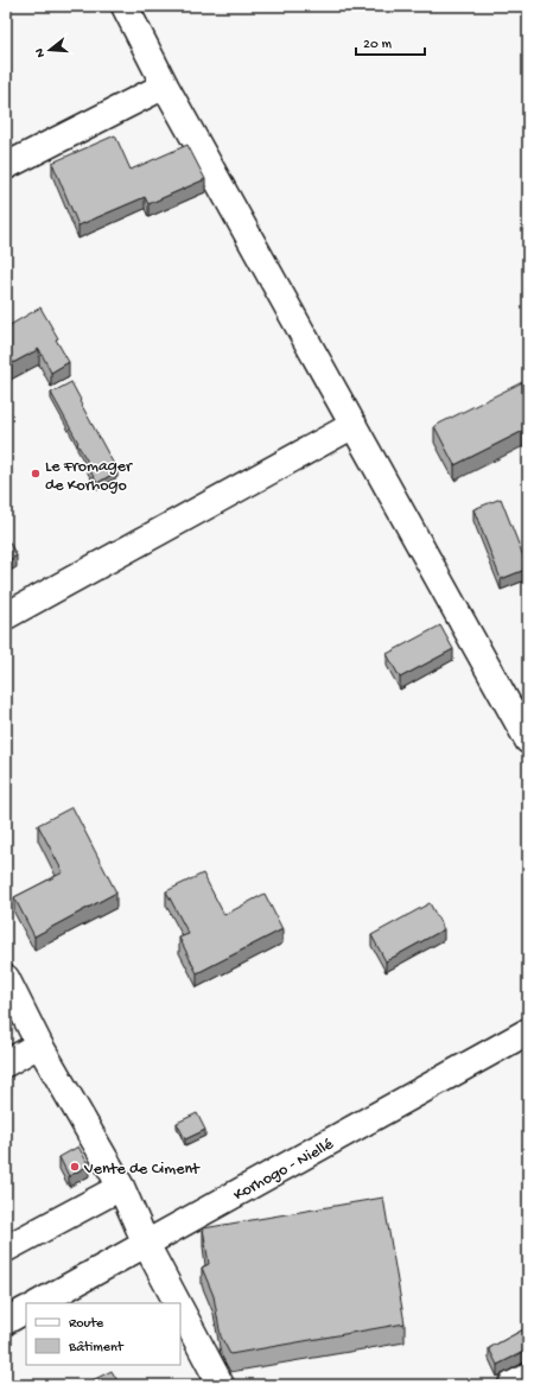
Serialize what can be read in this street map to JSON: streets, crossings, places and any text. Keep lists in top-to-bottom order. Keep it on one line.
{"streets":{"street":["Korhogo - Niellé"]},"places":["Le Fromager de Korhogo","Vente de Ciment"],"legend":["Route","Bâtiment"],"scale_bar":"20 m","north":"left"}
